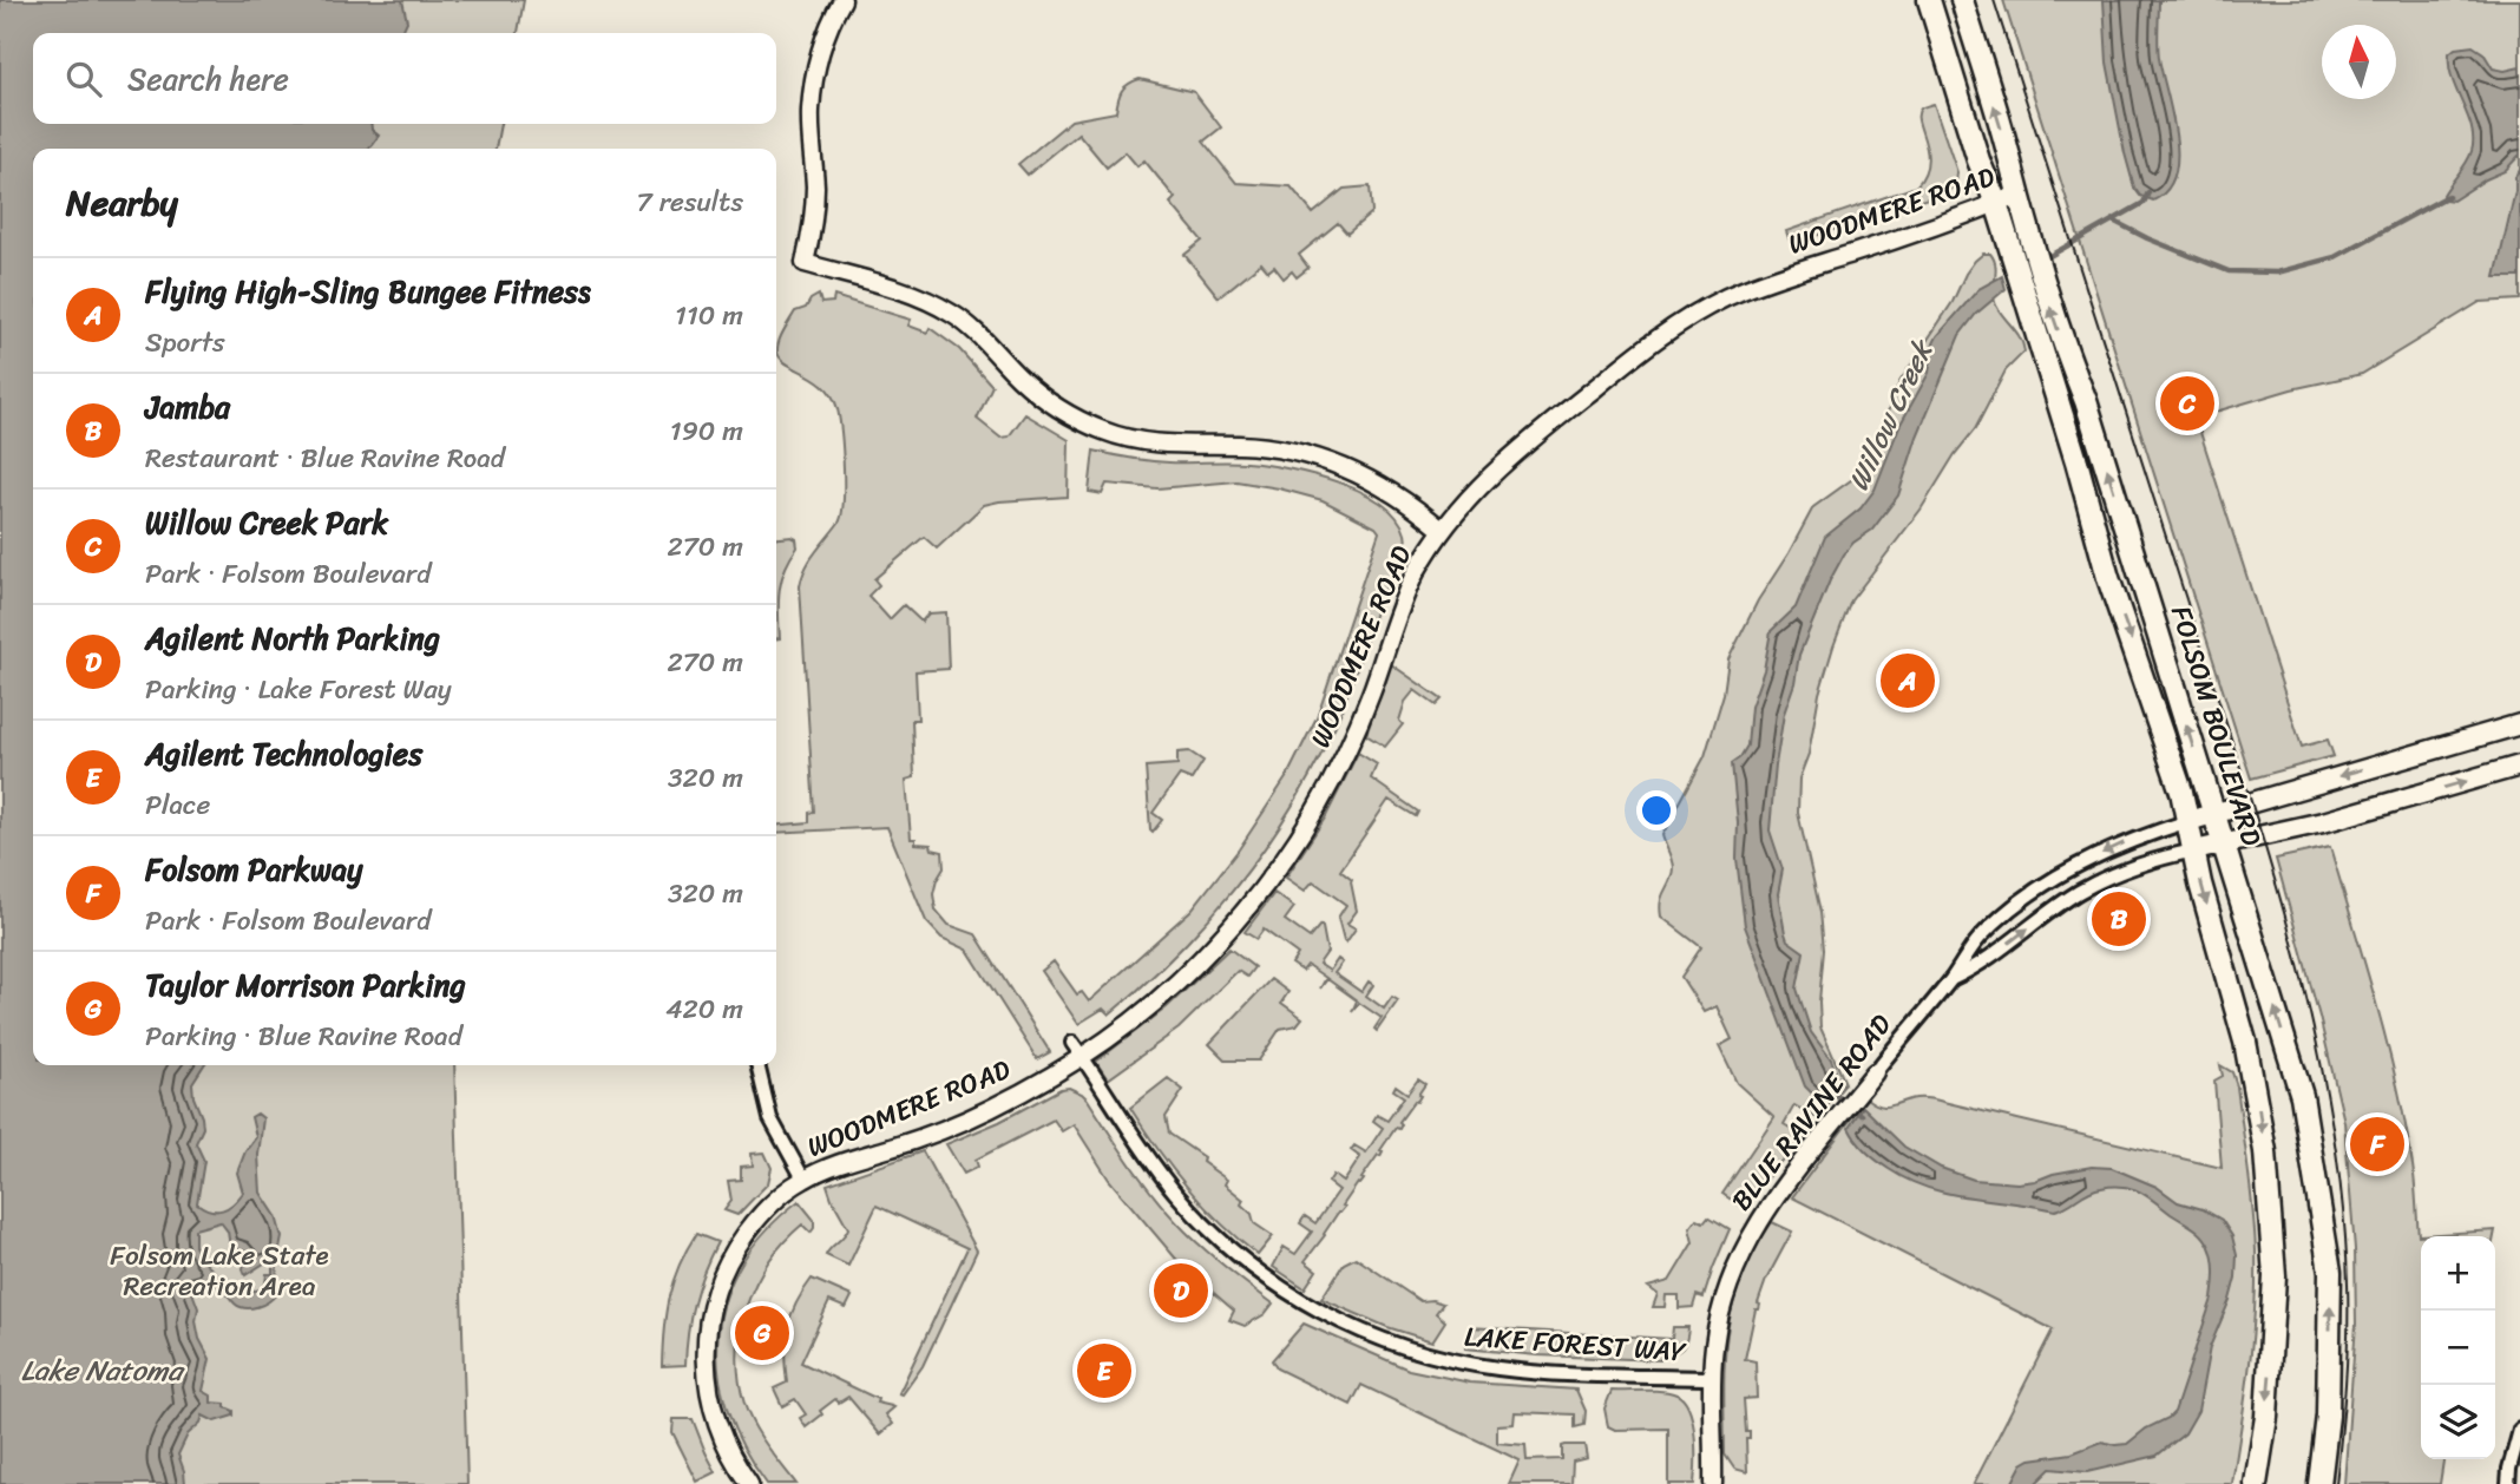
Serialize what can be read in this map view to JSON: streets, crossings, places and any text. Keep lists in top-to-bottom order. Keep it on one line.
{"streets":{"main road":["FOLSOM BOULEVARD","BLUE RAVINE ROAD"],"street":["WOODMERE ROAD","LAKE FOREST WAY"]},"crossings":[["WOODMERE ROAD","FOLSOM BOULEVARD"],["WOODMERE ROAD","LAKE FOREST WAY"],["FOLSOM BOULEVARD","BLUE RAVINE ROAD"],["BLUE RAVINE ROAD","LAKE FOREST WAY"]],"water":["Willow Creek","Lake Natoma"],"parks":["Folsom Lake State Recreation Area"],"north":"top","page":{"search":"Search here","heading":["Nearby","7 results"],"list":[{"mark":"A","name":"Flying High-Sling Bungee Fitness","note":"Sports","value":"110 m"},{"mark":"B","name":"Jamba","note":"Restaurant · Blue Ravine Road","value":"190 m"},{"mark":"C","name":"Willow Creek Park","note":"Park · Folsom Boulevard","value":"270 m"},{"mark":"D","name":"Agilent North Parking","note":"Parking · Lake Forest Way","value":"270 m"},{"mark":"E","name":"Agilent Technologies","note":"Place","value":"320 m"},{"mark":"F","name":"Folsom Parkway","note":"Park · Folsom Boulevard","value":"320 m"},{"mark":"G","name":"Taylor Morrison Parking","note":"Parking · Blue Ravine Road","value":"420 m"}],"pins":["C","A","B","F","D","G","E"],"map_buttons":["+","−"]}}
